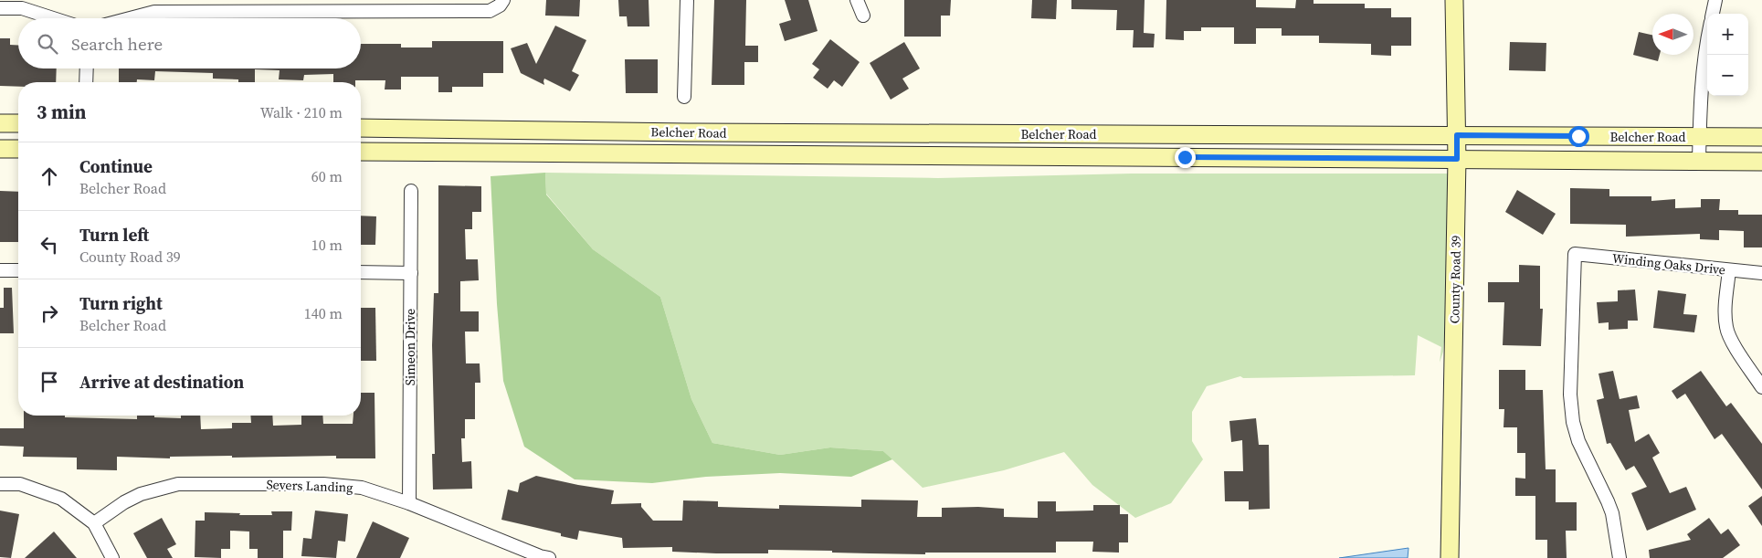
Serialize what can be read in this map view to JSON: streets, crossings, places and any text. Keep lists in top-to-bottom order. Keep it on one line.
{"streets":{"main road":["Belcher Road","County Road 39"],"street":["Winding Oaks Drive","Simeon Drive","Severs Landing"]},"crossings":[["Belcher Road","County Road 39"],["Simeon Drive","Severs Landing"]],"north":"left","page":{"map_buttons":["+","−"],"search":"Search here","heading":["3 min","Walk · 210 m"],"list":[["Continue","Belcher Road","60 m"],["Turn left","County Road 39","10 m"],["Turn right","Belcher Road","140 m"],"Arrive at destination"]}}
